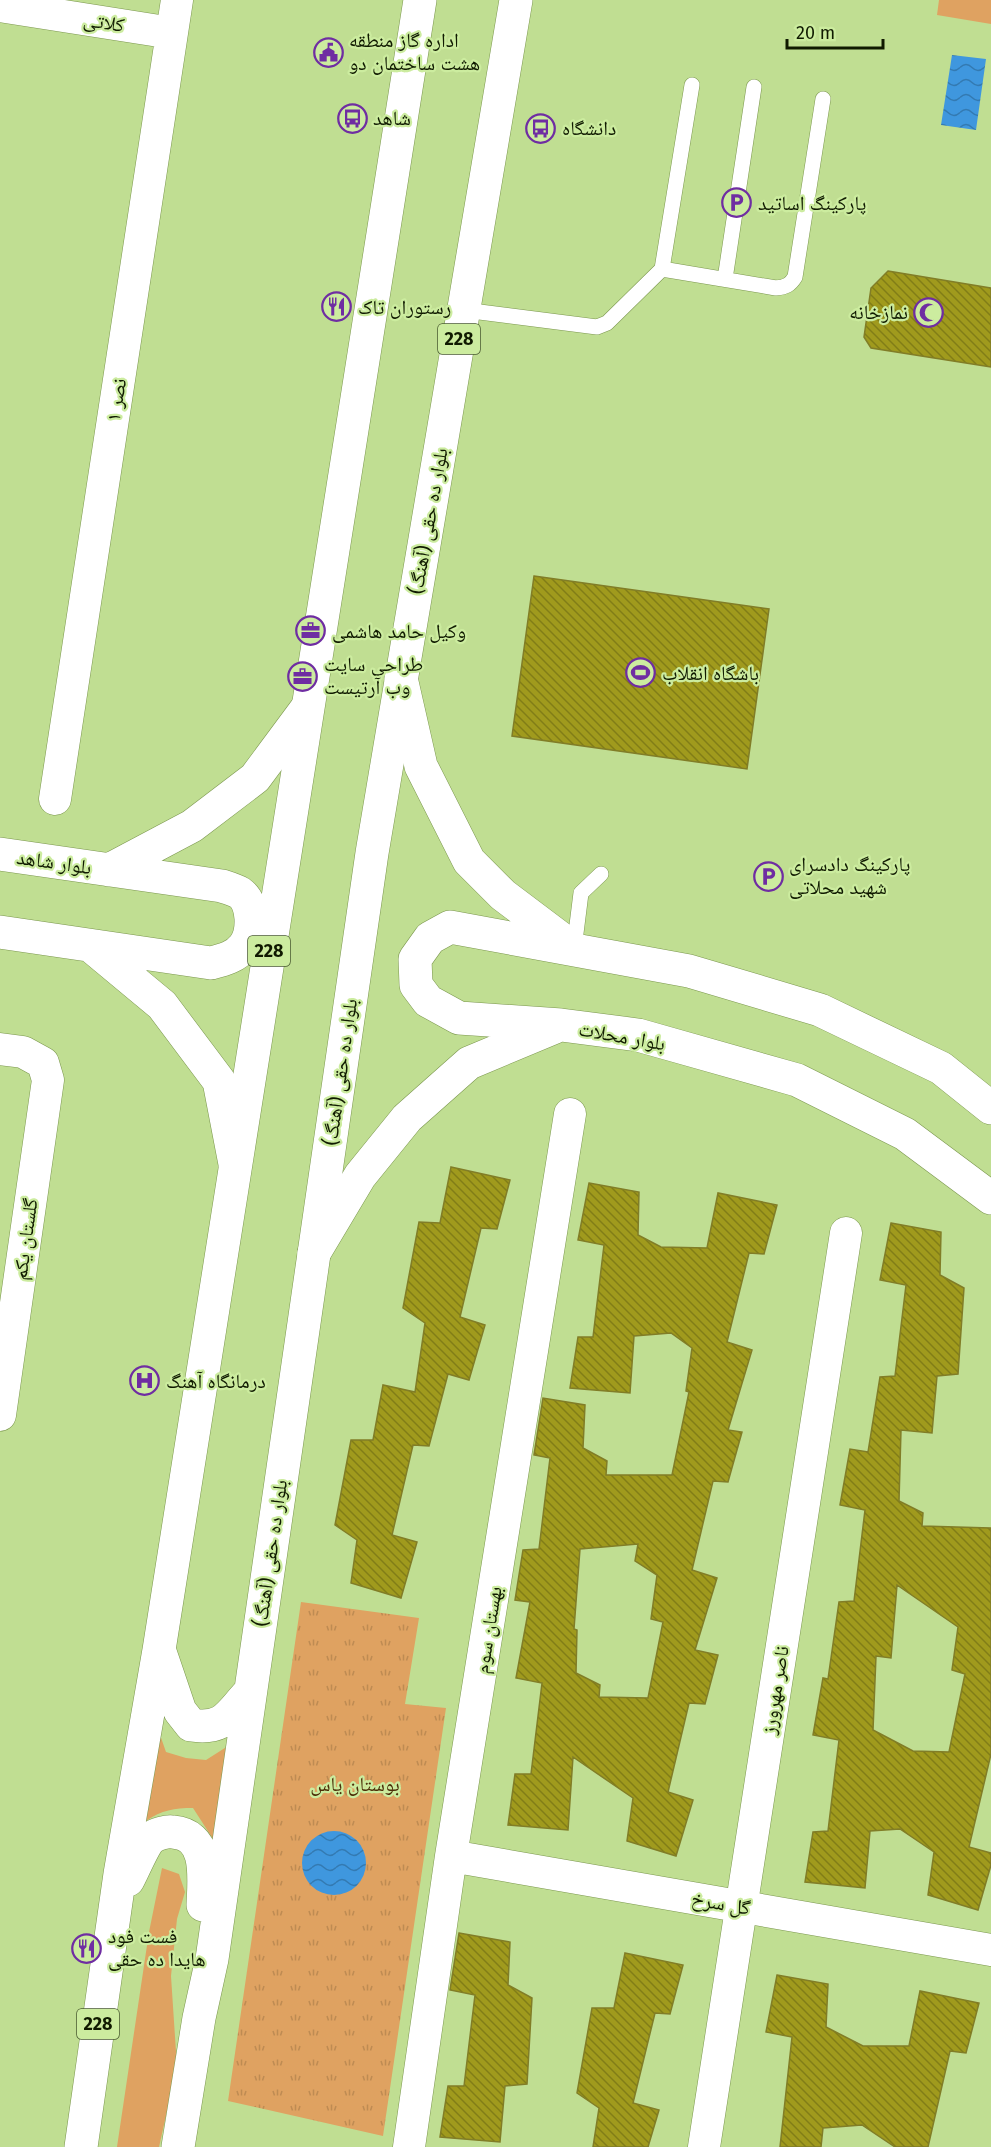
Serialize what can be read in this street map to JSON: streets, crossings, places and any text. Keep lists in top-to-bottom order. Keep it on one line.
{"streets":{"main road":["228","بلوار ده حقی (آهنگ)","بلوار شاهد","بلوار محلات"],"street":["کلاتی","نصر ۱","گلستان یکم","بهستان سوم","ناصر مهرورز","گل سرخ"]},"crossings":[["کلاتی","نصر ۱"],["بلوار ده حقی (آهنگ)","بلوار محلات"],["بهستان سوم","گل سرخ"],["ناصر مهرورز","گل سرخ"]],"parks":["بوستان یاس"],"places":{"public building":["اداره گاز منطقه هشت ساختمان دو"],"bus stop":["شاهد","دانشگاه"],"parking":["پارکینگ اساتید","پارکینگ دادسرای شهید محلاتی"],"restaurant":["رستوران تاک","فست فود هایدا ده حقی"],"mosque":["نمازخانه"],"office":["وکیل حامد هاشمی","طراحی سایت وب آرتیست"],"sports":["باشگاه انقلاب"],"hospital":["درمانگاه آهنگ"]},"scale_bar":"20 m"}
